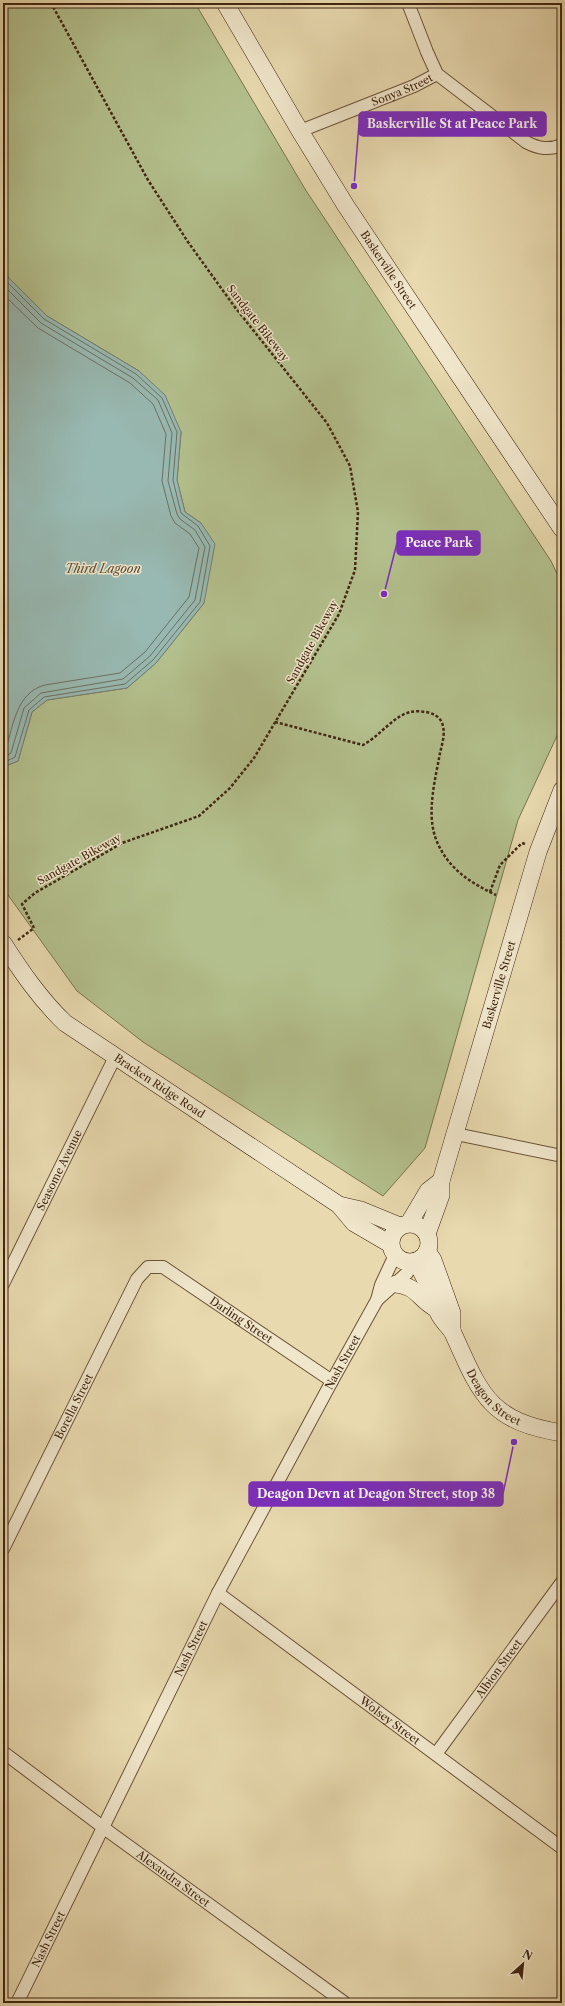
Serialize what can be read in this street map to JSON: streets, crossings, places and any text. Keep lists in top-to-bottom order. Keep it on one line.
{"streets":{"street":["Sonya Street","Baskerville Street","Bracken Ridge Road","Seasome Avenue","Darling Street","Nash Street","Deagon Street","Borella Street","Albion Street","Wolsey Street","Alexandra Street"],"path":["Sandgate Bikeway"]},"crossings":[["Sonya Street","Baskerville Street"],["Baskerville Street","Bracken Ridge Road"],["Baskerville Street","Nash Street"],["Baskerville Street","Deagon Street"],["Sandgate Bikeway","Bracken Ridge Road"],["Bracken Ridge Road","Seasome Avenue"],["Bracken Ridge Road","Nash Street"],["Bracken Ridge Road","Deagon Street"],["Darling Street","Nash Street"],["Darling Street","Borella Street"],["Nash Street","Deagon Street"],["Nash Street","Wolsey Street"],["Nash Street","Alexandra Street"],["Albion Street","Wolsey Street"]],"water":["Third Lagoon"],"places":["Baskerville St at Peace Park","Peace Park","Deagon Devn at Deagon Street, stop 38"],"north":"top right"}
